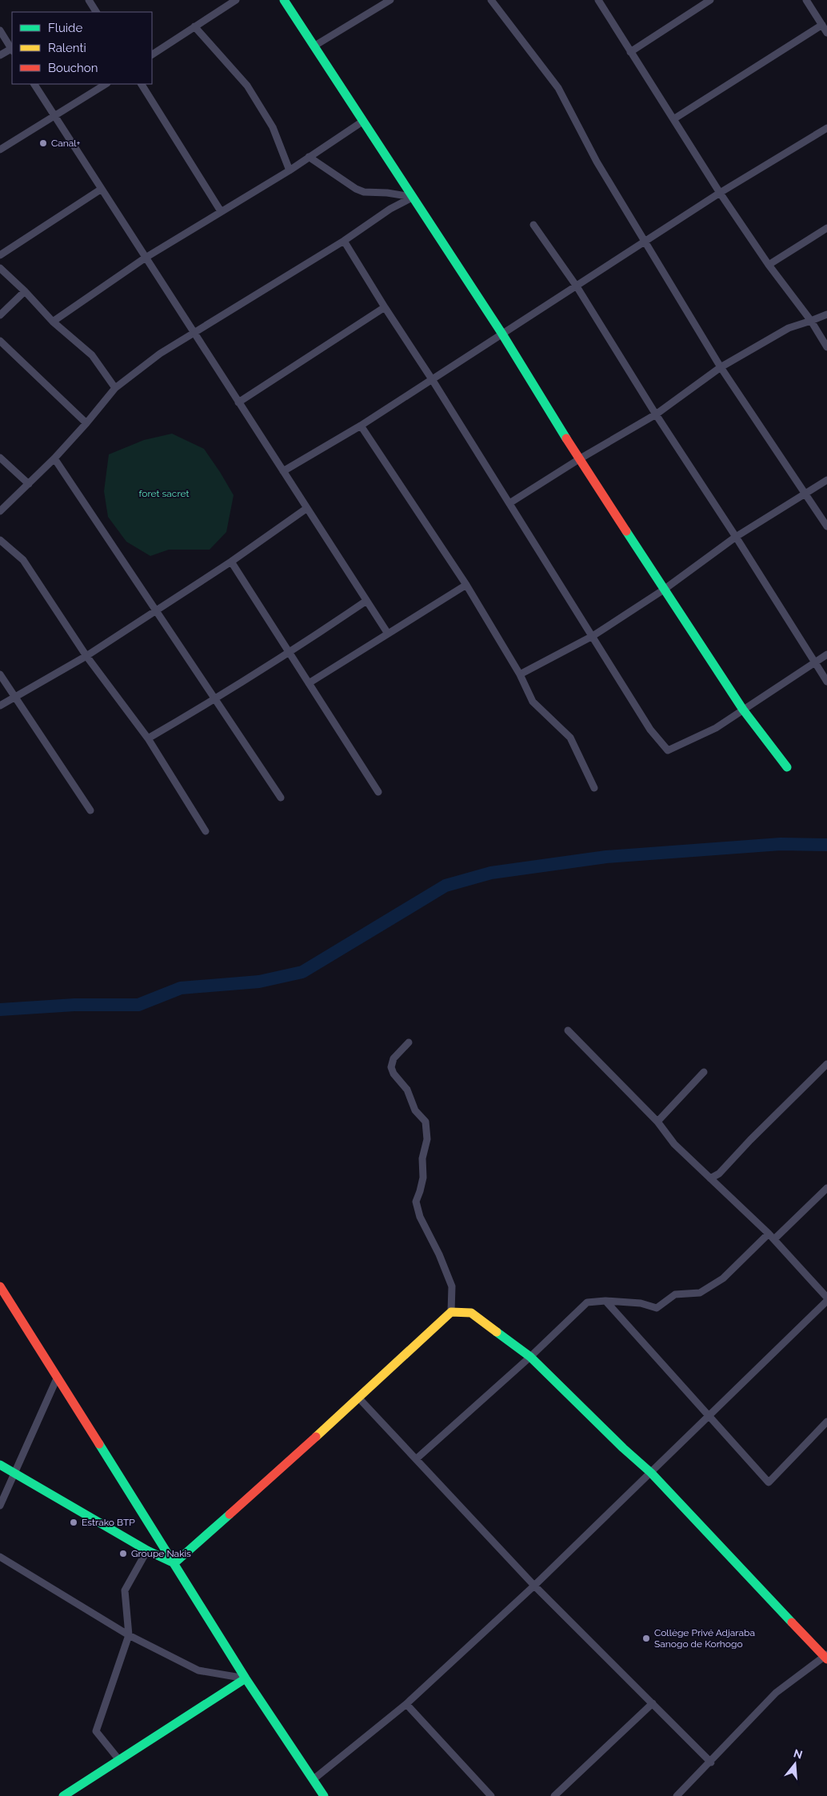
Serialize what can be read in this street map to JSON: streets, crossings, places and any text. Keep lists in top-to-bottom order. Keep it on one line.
{"parks":["foret sacret"],"places":["Canal+","Estrako BTP","Groupe Nakis","Collège Privé Adjaraba Sanogo de Korhogo"],"legend":["Fluide","Ralenti","Bouchon"],"north":"top"}
